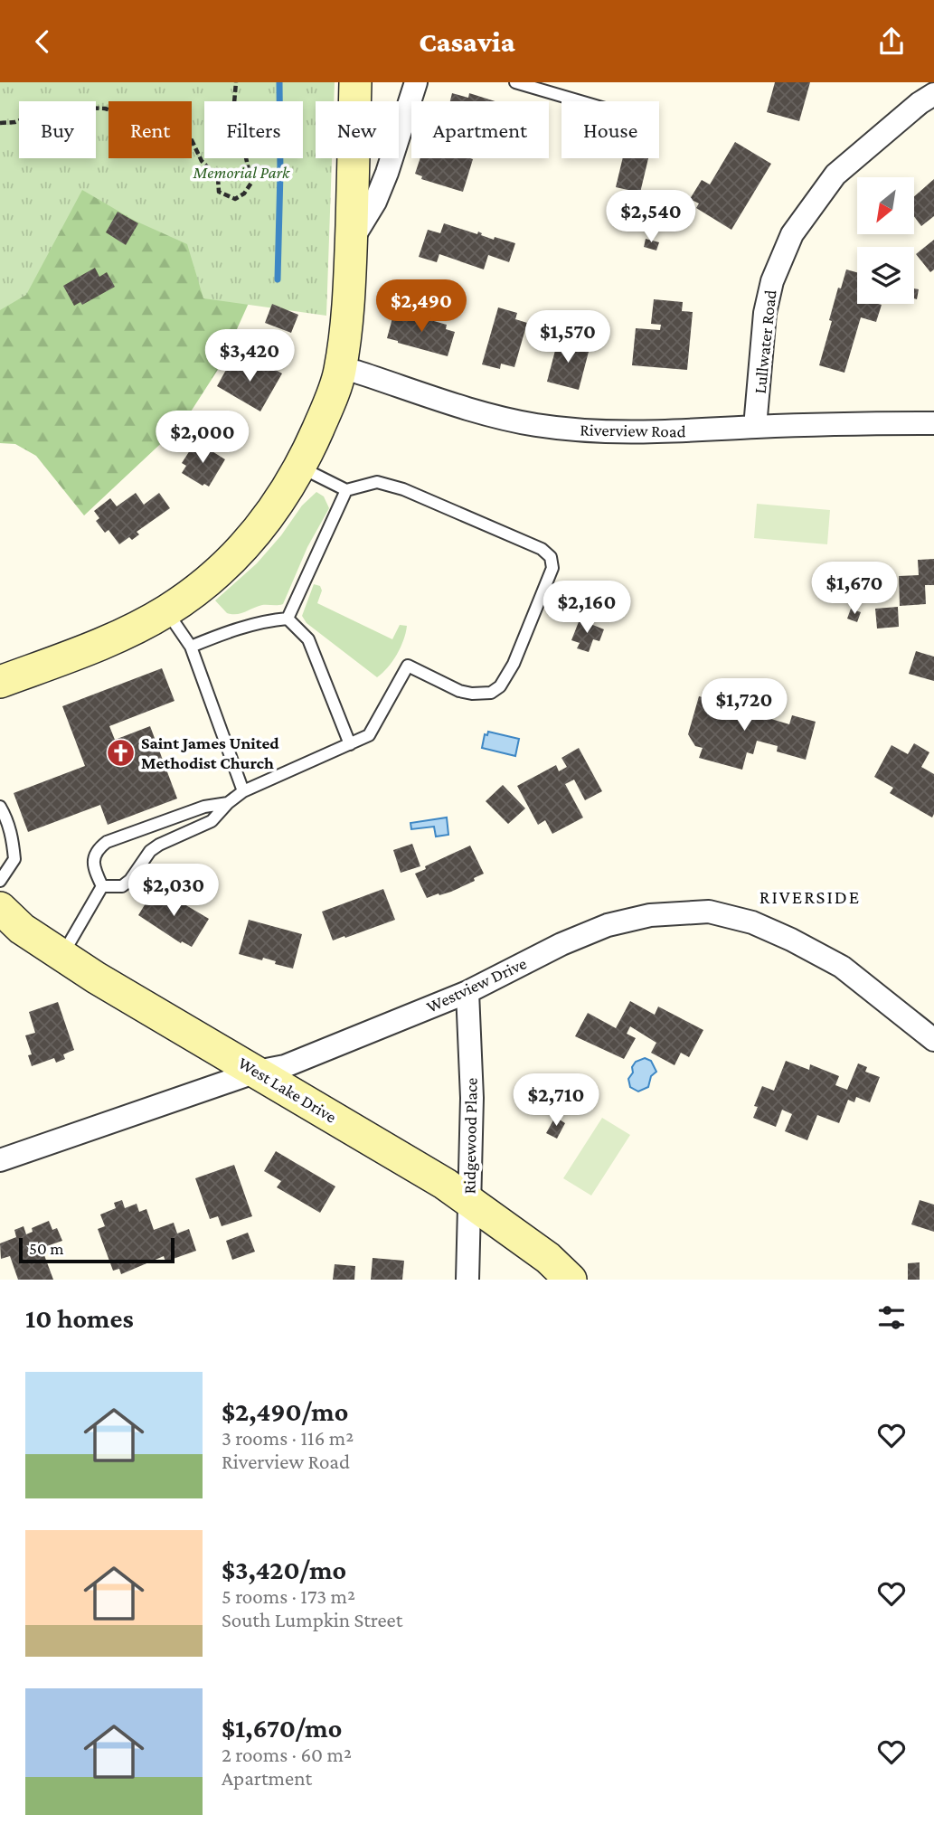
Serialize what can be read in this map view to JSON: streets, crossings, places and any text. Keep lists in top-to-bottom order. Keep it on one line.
{"streets":{"main road":["West Lake Drive"],"street":["Lullwater Road","Riverview Road","Westview Drive","Ridgewood Place"]},"crossings":[["Lullwater Road","Riverview Road"],["Westview Drive","West Lake Drive"],["Westview Drive","Ridgewood Place"],["West Lake Drive","Ridgewood Place"]],"districts":["RIVERSIDE"],"parks":["Memorial Park"],"places":{"church":["Saint James United Methodist Church"]},"scale_bar":"50 m","north":"bottom left","page":{"header":"Casavia","chip":["Buy","Rent","Filters","New","Apartment","House"],"price":["$2,540","$2,490","$1,570","$3,420","$2,000","$1,670","$2,160","$1,720","$2,030","$2,710"],"scale":"50 m","heading":"10 homes","list":[{"name":"$2,490/mo","note":"3 rooms · 116 m² · Riverview Road"},{"name":"$3,420/mo","note":"5 rooms · 173 m² · South Lumpkin Street"},{"name":"$1,670/mo","note":"2 rooms · 60 m² · Apartment"}]}}
